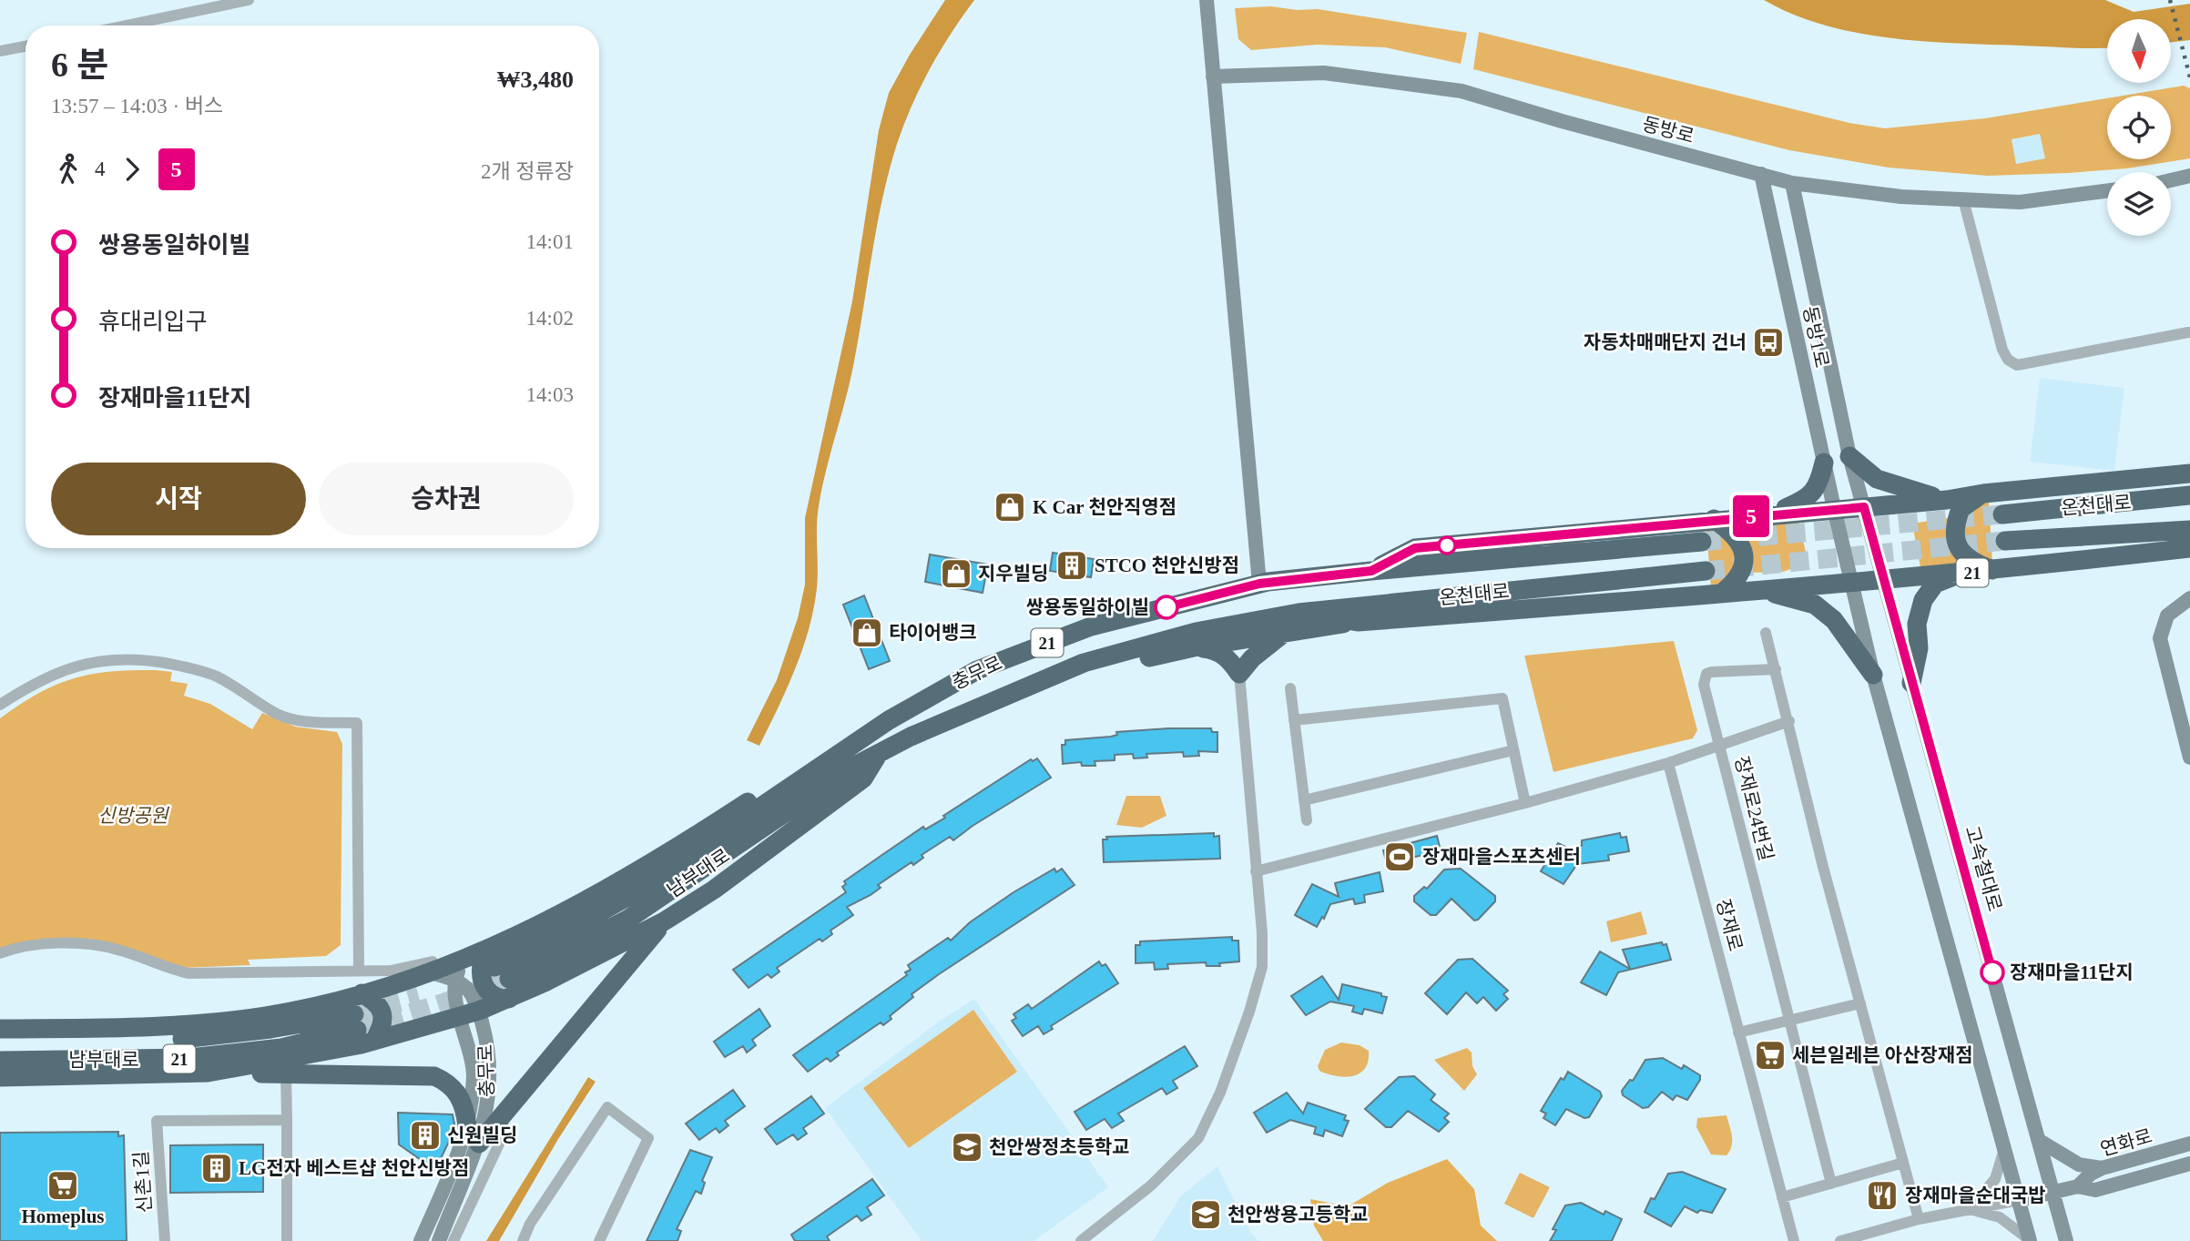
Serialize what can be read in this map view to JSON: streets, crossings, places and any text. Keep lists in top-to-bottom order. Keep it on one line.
{"streets":{"highway":["온천대로","21","충무로","남부대로"],"main road":["동방로","동방1로","고속철대로","연화로"],"street":["장재로24번길","장재로","신촌1길"]},"crossings":[["동방로","동방1로"],["동방1로","21"],["동방1로","고속철대로"],["온천대로","21"],["온천대로","충무로"],["21","고속철대로"],["충무로","남부대로"],["고속철대로","연화로"]],"parks":["신방공원"],"places":{"bus stop":["자동차매매단지 건너"],"shop":["K Car 천안직영점","지우빌딩","타이어뱅크"],"building":["STCO 천안신방점","신원빌딩","LG전자 베스트샵 천안신방점"],"other":["쌍용동일하이빌","장재마을11단지"],"sports":["장재마을스포츠센터"],"supermarket":["세븐일레븐 아산장재점","Homeplus"],"school or university":["천안쌍정초등학교","천안쌍용고등학교"],"restaurant":["장재마을순대국밥"]},"lines":["bus line 5"],"north":"bottom","page":{"on_map":"5","heading":["6 분","13:57 – 14:03 · 버스","₩3,480"],"legs":["4","5","2개 정류장"],"list":[{"name":"쌍용동일하이빌","value":"14:01"},{"name":"휴대리입구","value":"14:02"},{"name":"장재마을11단지","value":"14:03"}],"buttons":["시작","승차권"]}}
